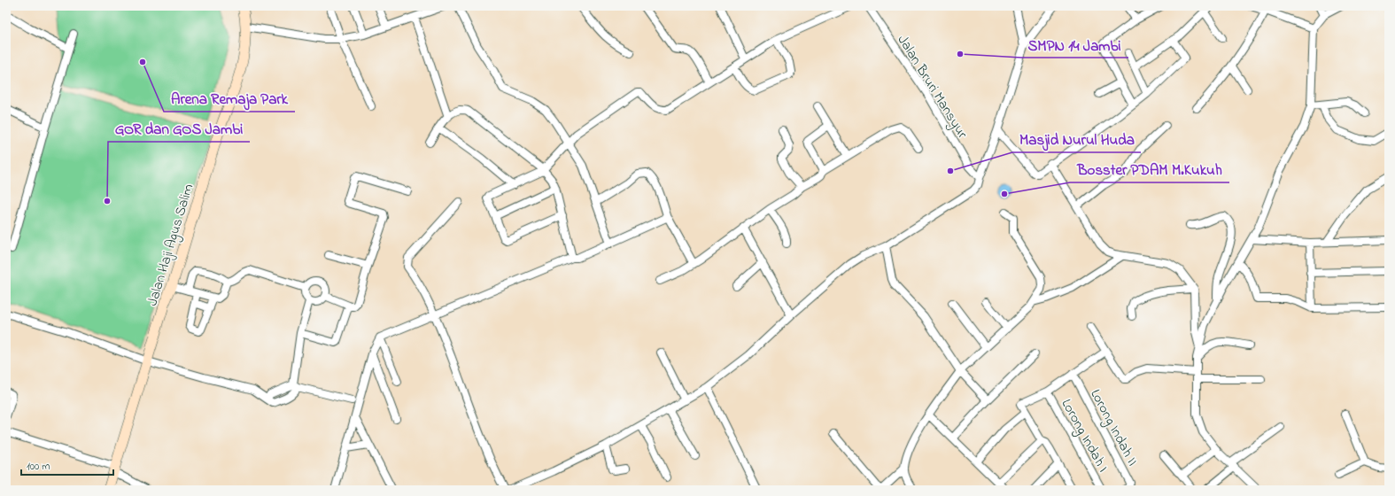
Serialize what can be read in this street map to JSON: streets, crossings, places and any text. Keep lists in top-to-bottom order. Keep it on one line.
{"streets":{"main road":["Jalan Haji Agus Salim"],"street":["Jalan Bruri Mansyur","Lorong Indah II","Lorong Indah I"]},"places":["SMPN 14 Jambi","Arena Remaja Park","Masjid Nurul Huda","Bosster PDAM M.Kukuh","GOR dan GOS Jambi"],"scale_bar":"100 m"}
